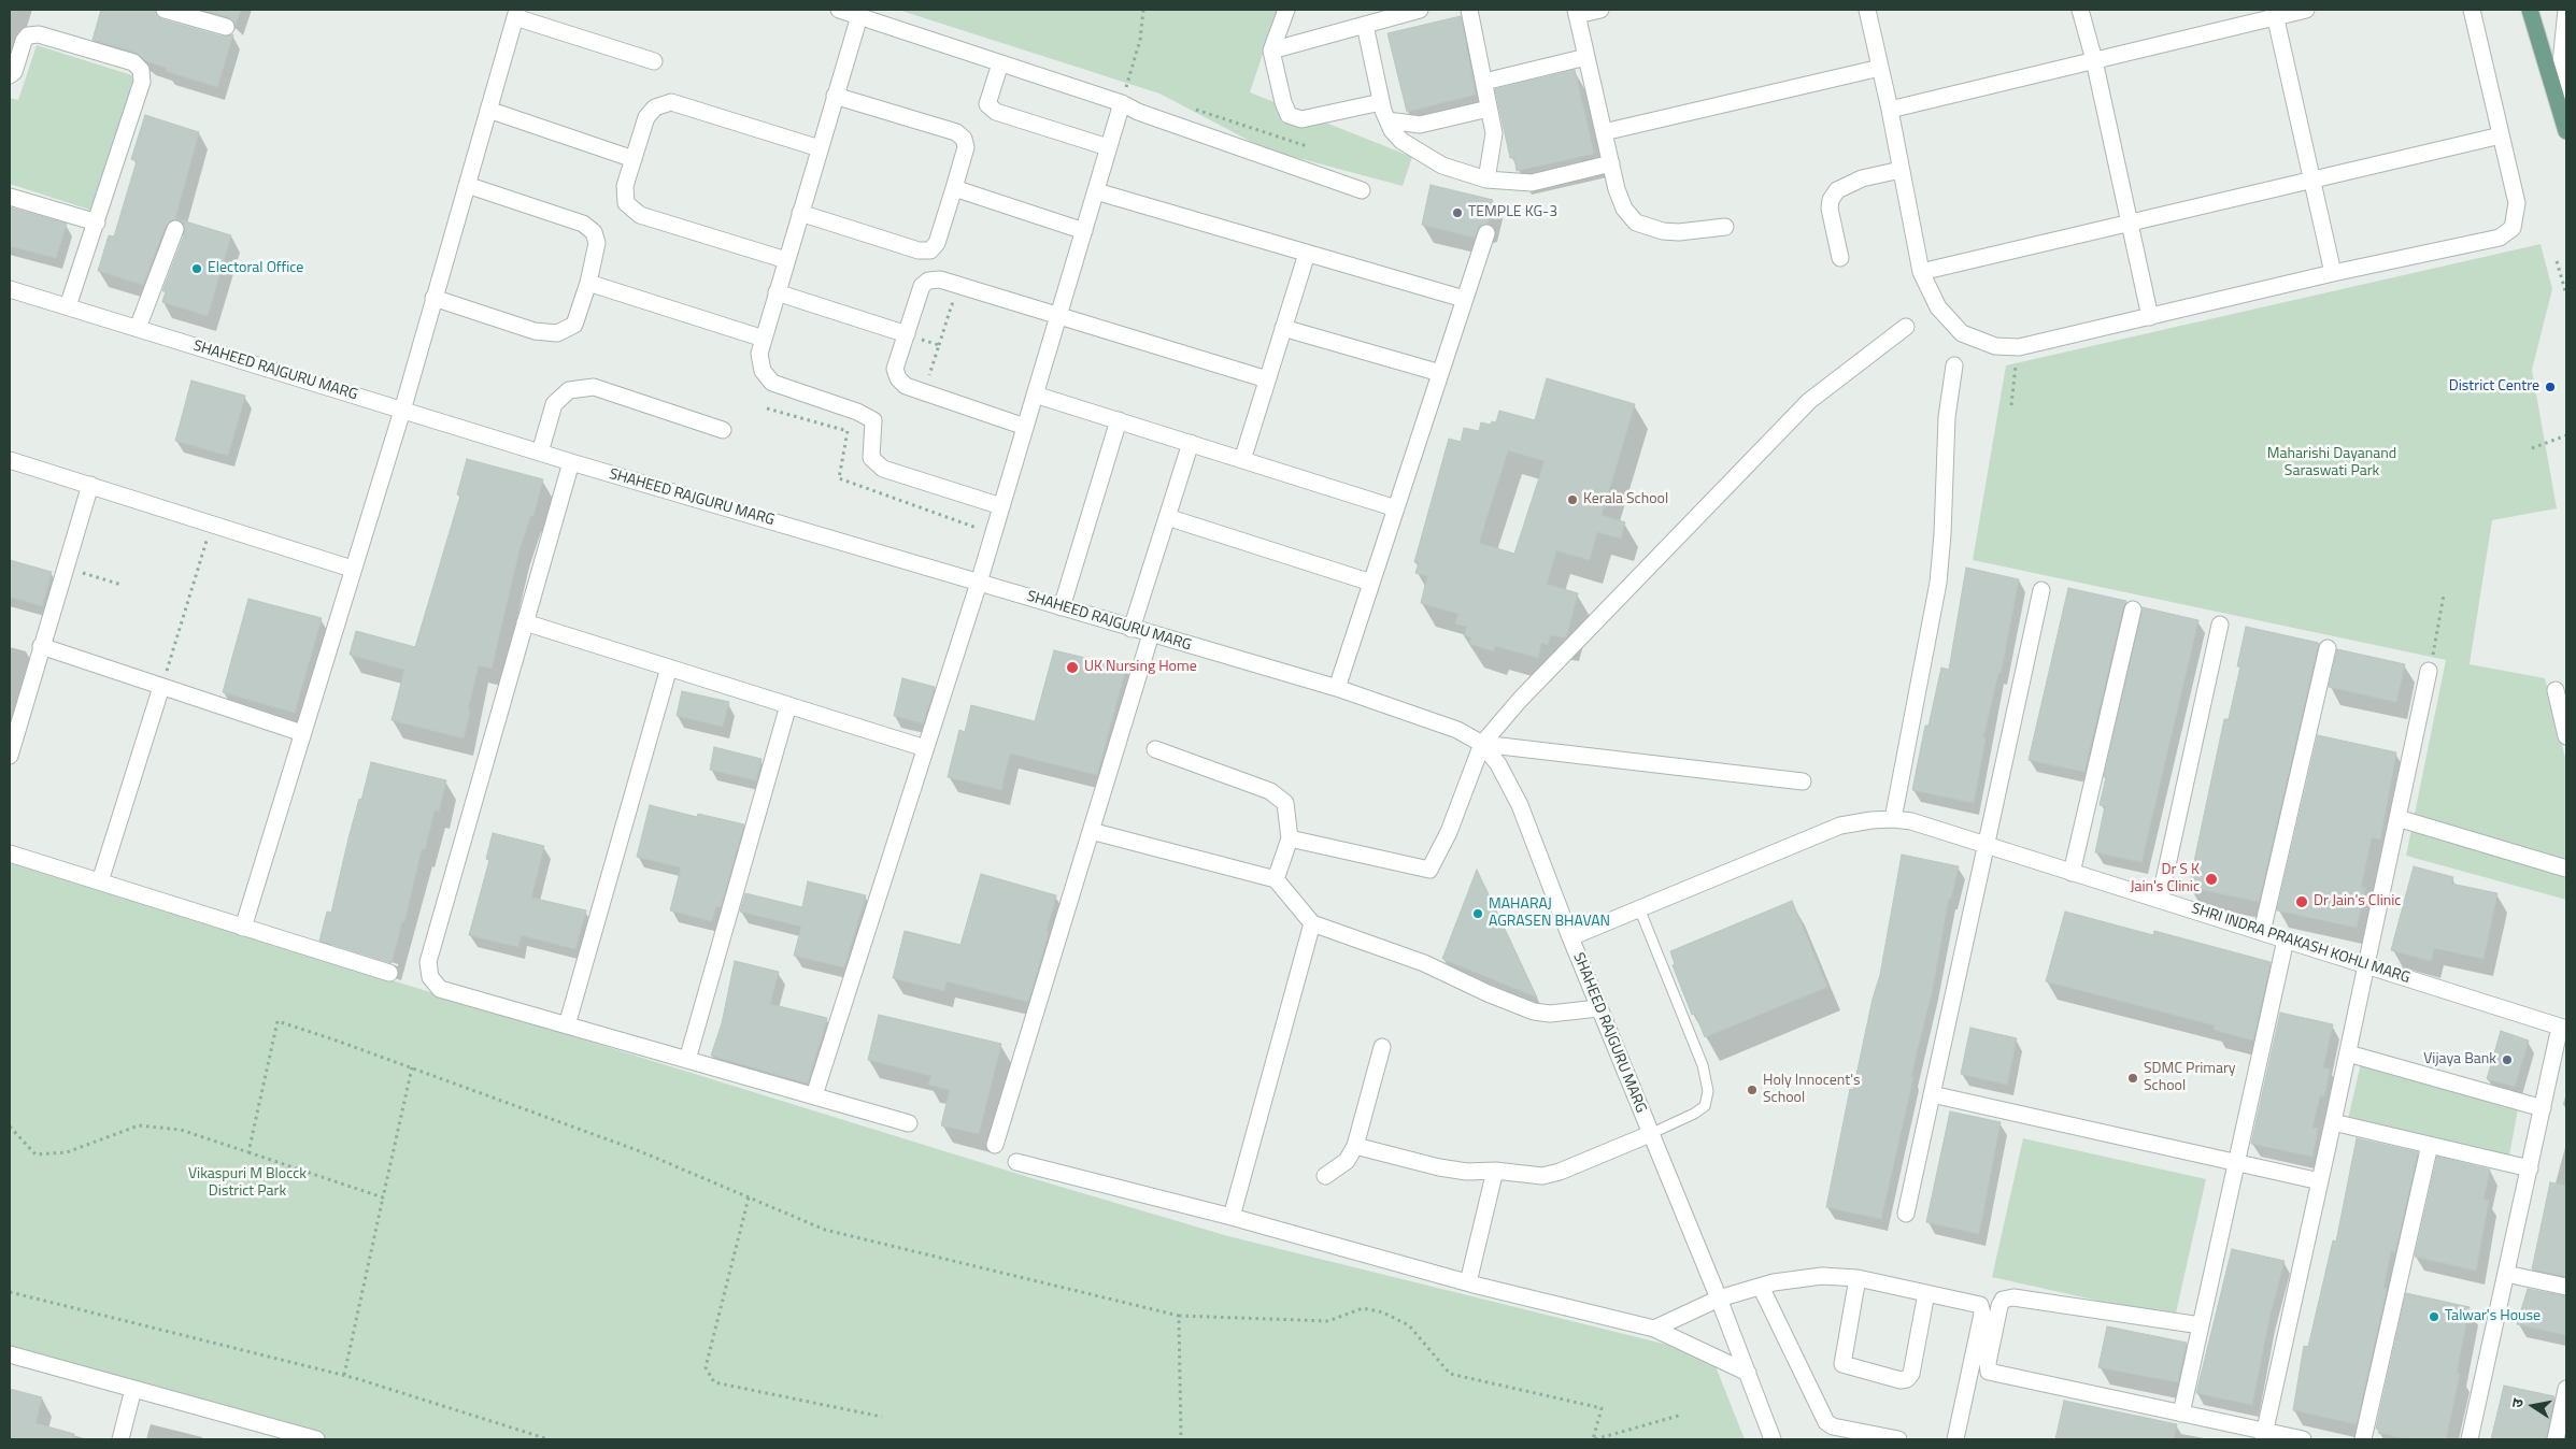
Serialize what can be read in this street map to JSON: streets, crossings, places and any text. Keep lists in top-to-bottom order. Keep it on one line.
{"streets":{"street":["SHAHEED RAJGURU MARG","SHRI INDRA PRAKASH KOHLI MARG"]},"crossings":[["SHAHEED RAJGURU MARG","SHRI INDRA PRAKASH KOHLI MARG"]],"parks":["Maharishi Dayanand Saraswati Park","Vikaspuri M Blocck District Park"],"places":["TEMPLE KG-3","Electoral Office","District Centre","Kerala School","UK Nursing Home","Dr S K Jain's Clinic","Dr Jain's Clinic","MAHARAJ AGRASEN BHAVAN","Vijaya Bank","SDMC Primary School","Holy Innocent's School","Talwar's House"],"north":"left"}
